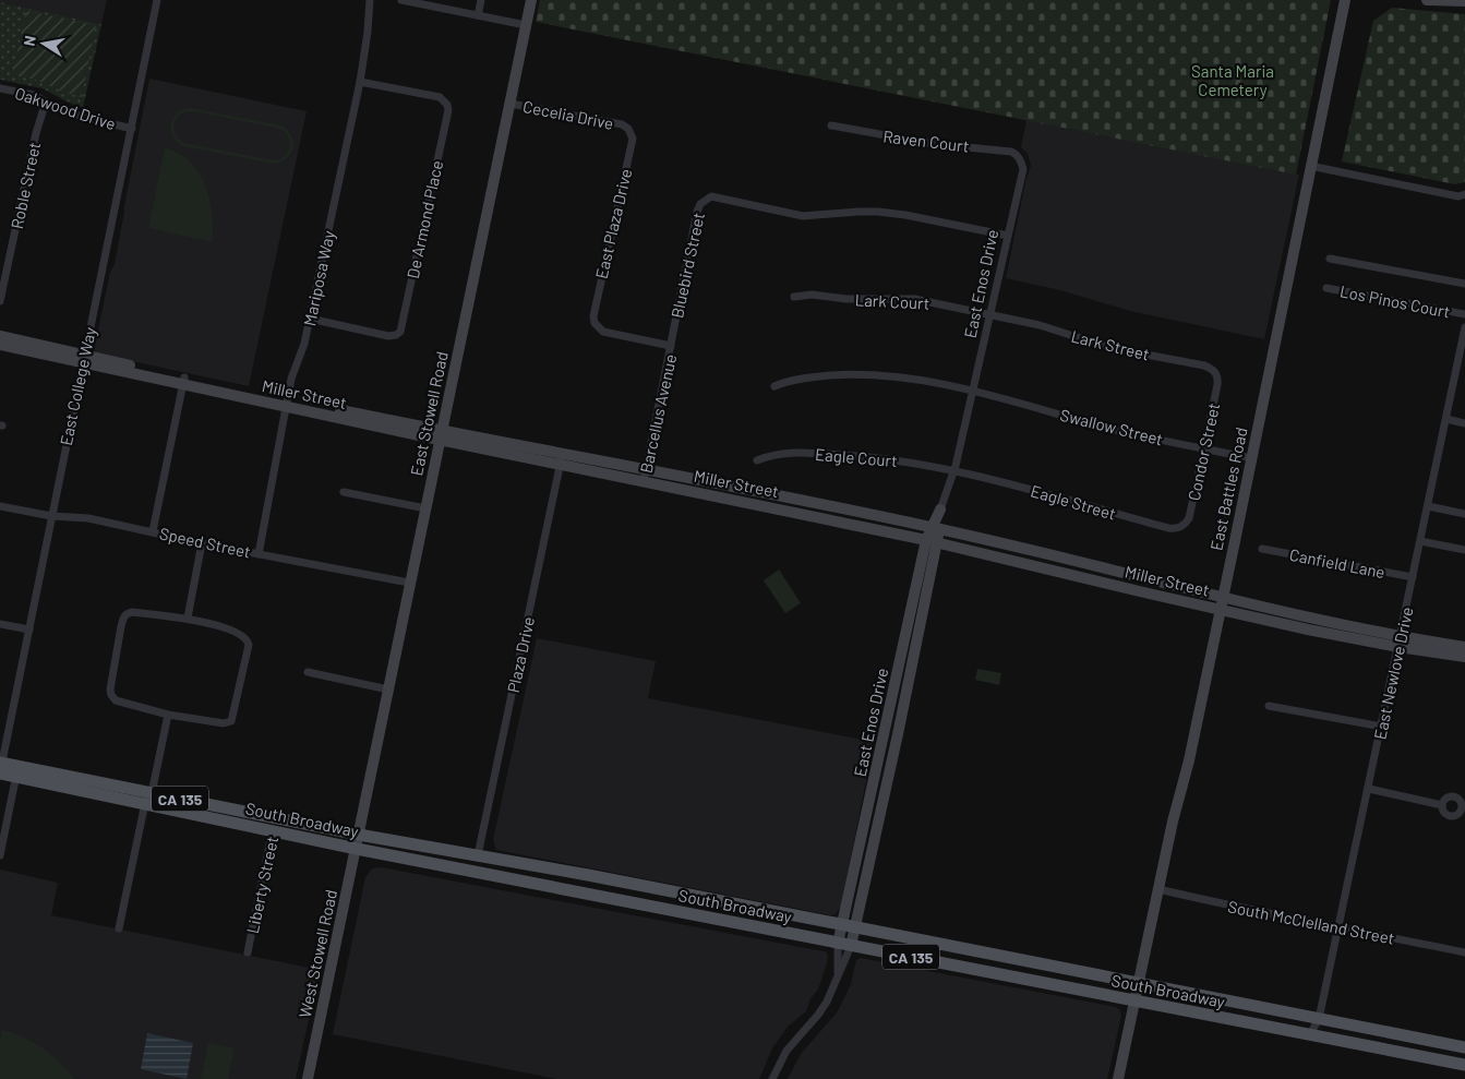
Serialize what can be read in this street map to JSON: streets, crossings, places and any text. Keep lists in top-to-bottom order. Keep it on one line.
{"streets":{"main road":["CA 135","South Broadway"],"street":["Oakwood Drive","Cecelia Drive","Raven Court","Roble Street","De Armond Place","East Plaza Drive","Bluebird Street","Mariposa Way","East Enos Drive","Lark Court","Los Pinos Court","Lark Street","East College Way","Miller Street","East Stowell Road","Barcellus Avenue","Swallow Street","Condor Street","Eagle Court","East Battles Road","Eagle Street","Speed Street","Canfield Lane","Plaza Drive","East Newlove Drive","Liberty Street","South McClelland Street","West Stowell Road"]},"crossings":[["Oakwood Drive","Roble Street"],["Oakwood Drive","East College Way"],["Cecelia Drive","East Plaza Drive"],["Cecelia Drive","East Stowell Road"],["Raven Court","East Enos Drive"],["De Armond Place","Mariposa Way"],["East Plaza Drive","Bluebird Street"],["East Plaza Drive","Barcellus Avenue"],["Bluebird Street","East Enos Drive"],["Bluebird Street","Barcellus Avenue"],["Mariposa Way","Miller Street"],["Mariposa Way","Speed Street"],["East Enos Drive","Lark Court"],["East Enos Drive","Lark Street"],["East Enos Drive","Miller Street"],["East Enos Drive","Swallow Street"],["East Enos Drive","Eagle Court"],["East Enos Drive","Eagle Street"],["East Enos Drive","South Broadway"],["Lark Court","Lark Street"],["Lark Street","Condor Street"],["East College Way","Miller Street"],["East College Way","Speed Street"],["East College Way","South Broadway"],["Miller Street","East Stowell Road"],["Miller Street","Barcellus Avenue"],["Miller Street","East Battles Road"],["Miller Street","Plaza Drive"],["Miller Street","East Newlove Drive"],["East Stowell Road","Speed Street"],["East Stowell Road","South Broadway"],["East Stowell Road","West Stowell Road"],["Swallow Street","Condor Street"],["Swallow Street","East Battles Road"],["Condor Street","Eagle Street"],["Eagle Court","Eagle Street"],["East Battles Road","South Broadway"],["East Battles Road","South McClelland Street"],["Canfield Lane","East Newlove Drive"],["Plaza Drive","South Broadway"],["East Newlove Drive","South Broadway"],["East Newlove Drive","South McClelland Street"],["South Broadway","Liberty Street"],["South Broadway","West Stowell Road"]],"parks":["Santa Maria Cemetery"],"north":"left"}
